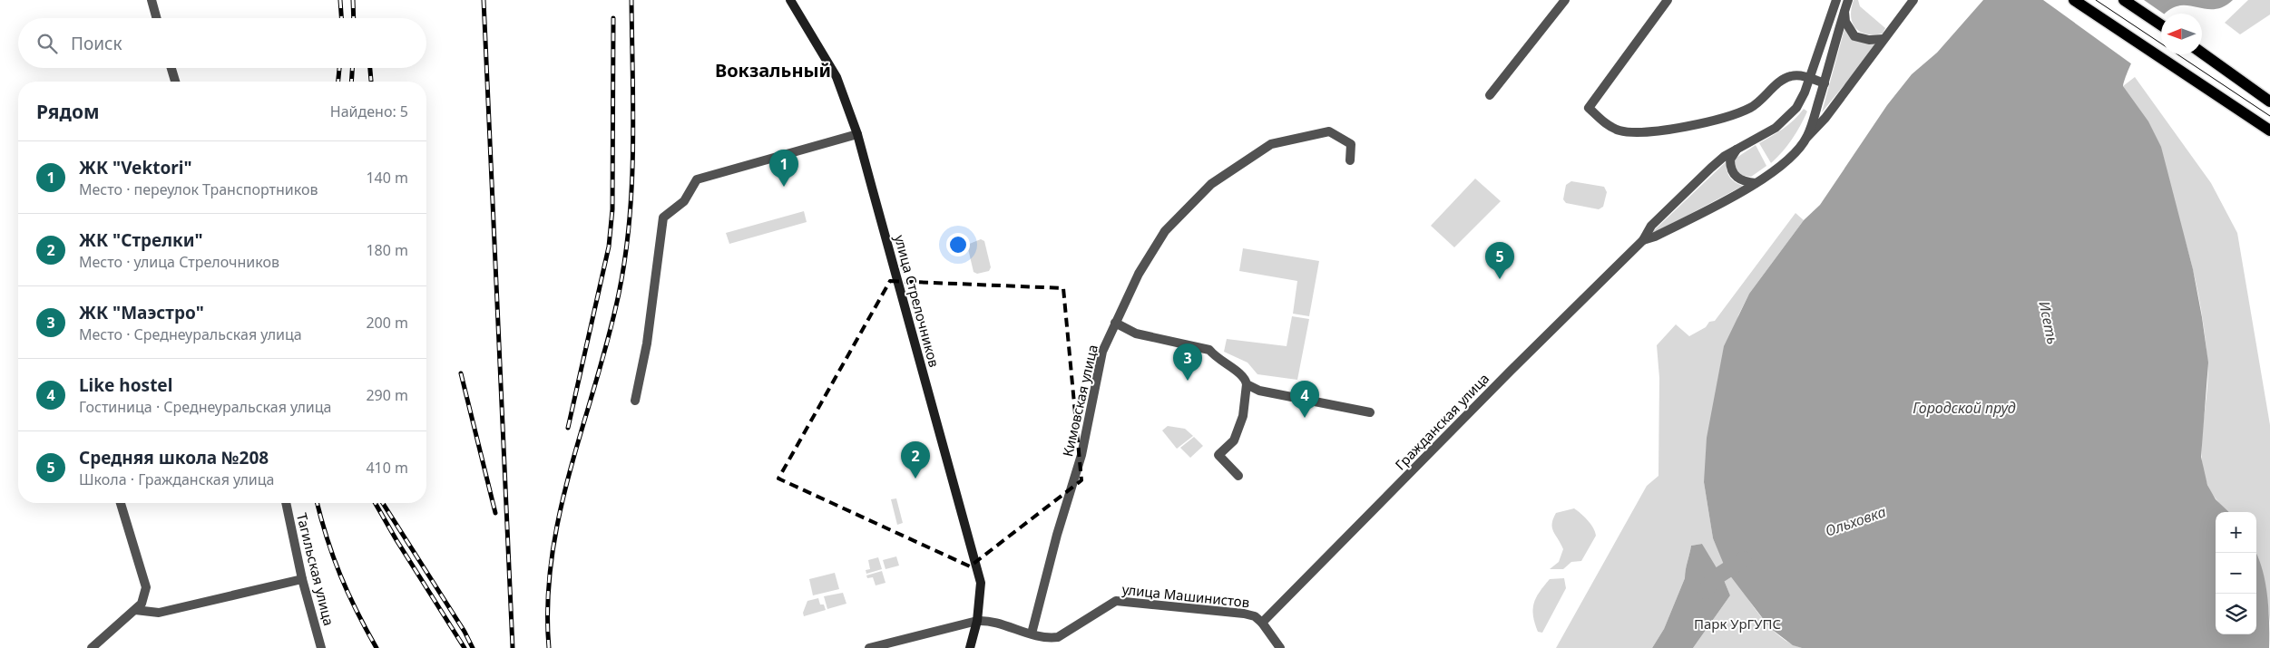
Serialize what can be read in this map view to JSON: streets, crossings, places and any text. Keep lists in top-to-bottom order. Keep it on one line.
{"streets":{"main road":["улица Стрелочников"],"street":["Кимовская улица","Гражданская улица","Тагильская улица","улица Машинистов"]},"crossings":[["улица Стрелочников","улица Машинистов"],["Кимовская улица","улица Машинистов"],["Гражданская улица","улица Машинистов"]],"districts":["Вокзальный"],"water":["Исеть","Городской пруд","Ольховка"],"parks":["Парк УрГУПС"],"north":"left","page":{"search":"Поиск","heading":["Рядом","Найдено: 5"],"list":[{"mark":"1","name":"ЖК \"Vektori\"","note":"Место · переулок Транспортников","value":"140 m"},{"mark":"2","name":"ЖК \"Стрелки\"","note":"Место · улица Стрелочников","value":"180 m"},{"mark":"3","name":"ЖК \"Маэстро\"","note":"Место · Среднеуральская улица","value":"200 m"},{"mark":"4","name":"Like hostel","note":"Гостиница · Среднеуральская улица","value":"290 m"},{"mark":"5","name":"Средняя школа №208","note":"Школа · Гражданская улица","value":"410 m"}],"pins":["1","5","3","4","2"],"map_buttons":["+","−"]}}
